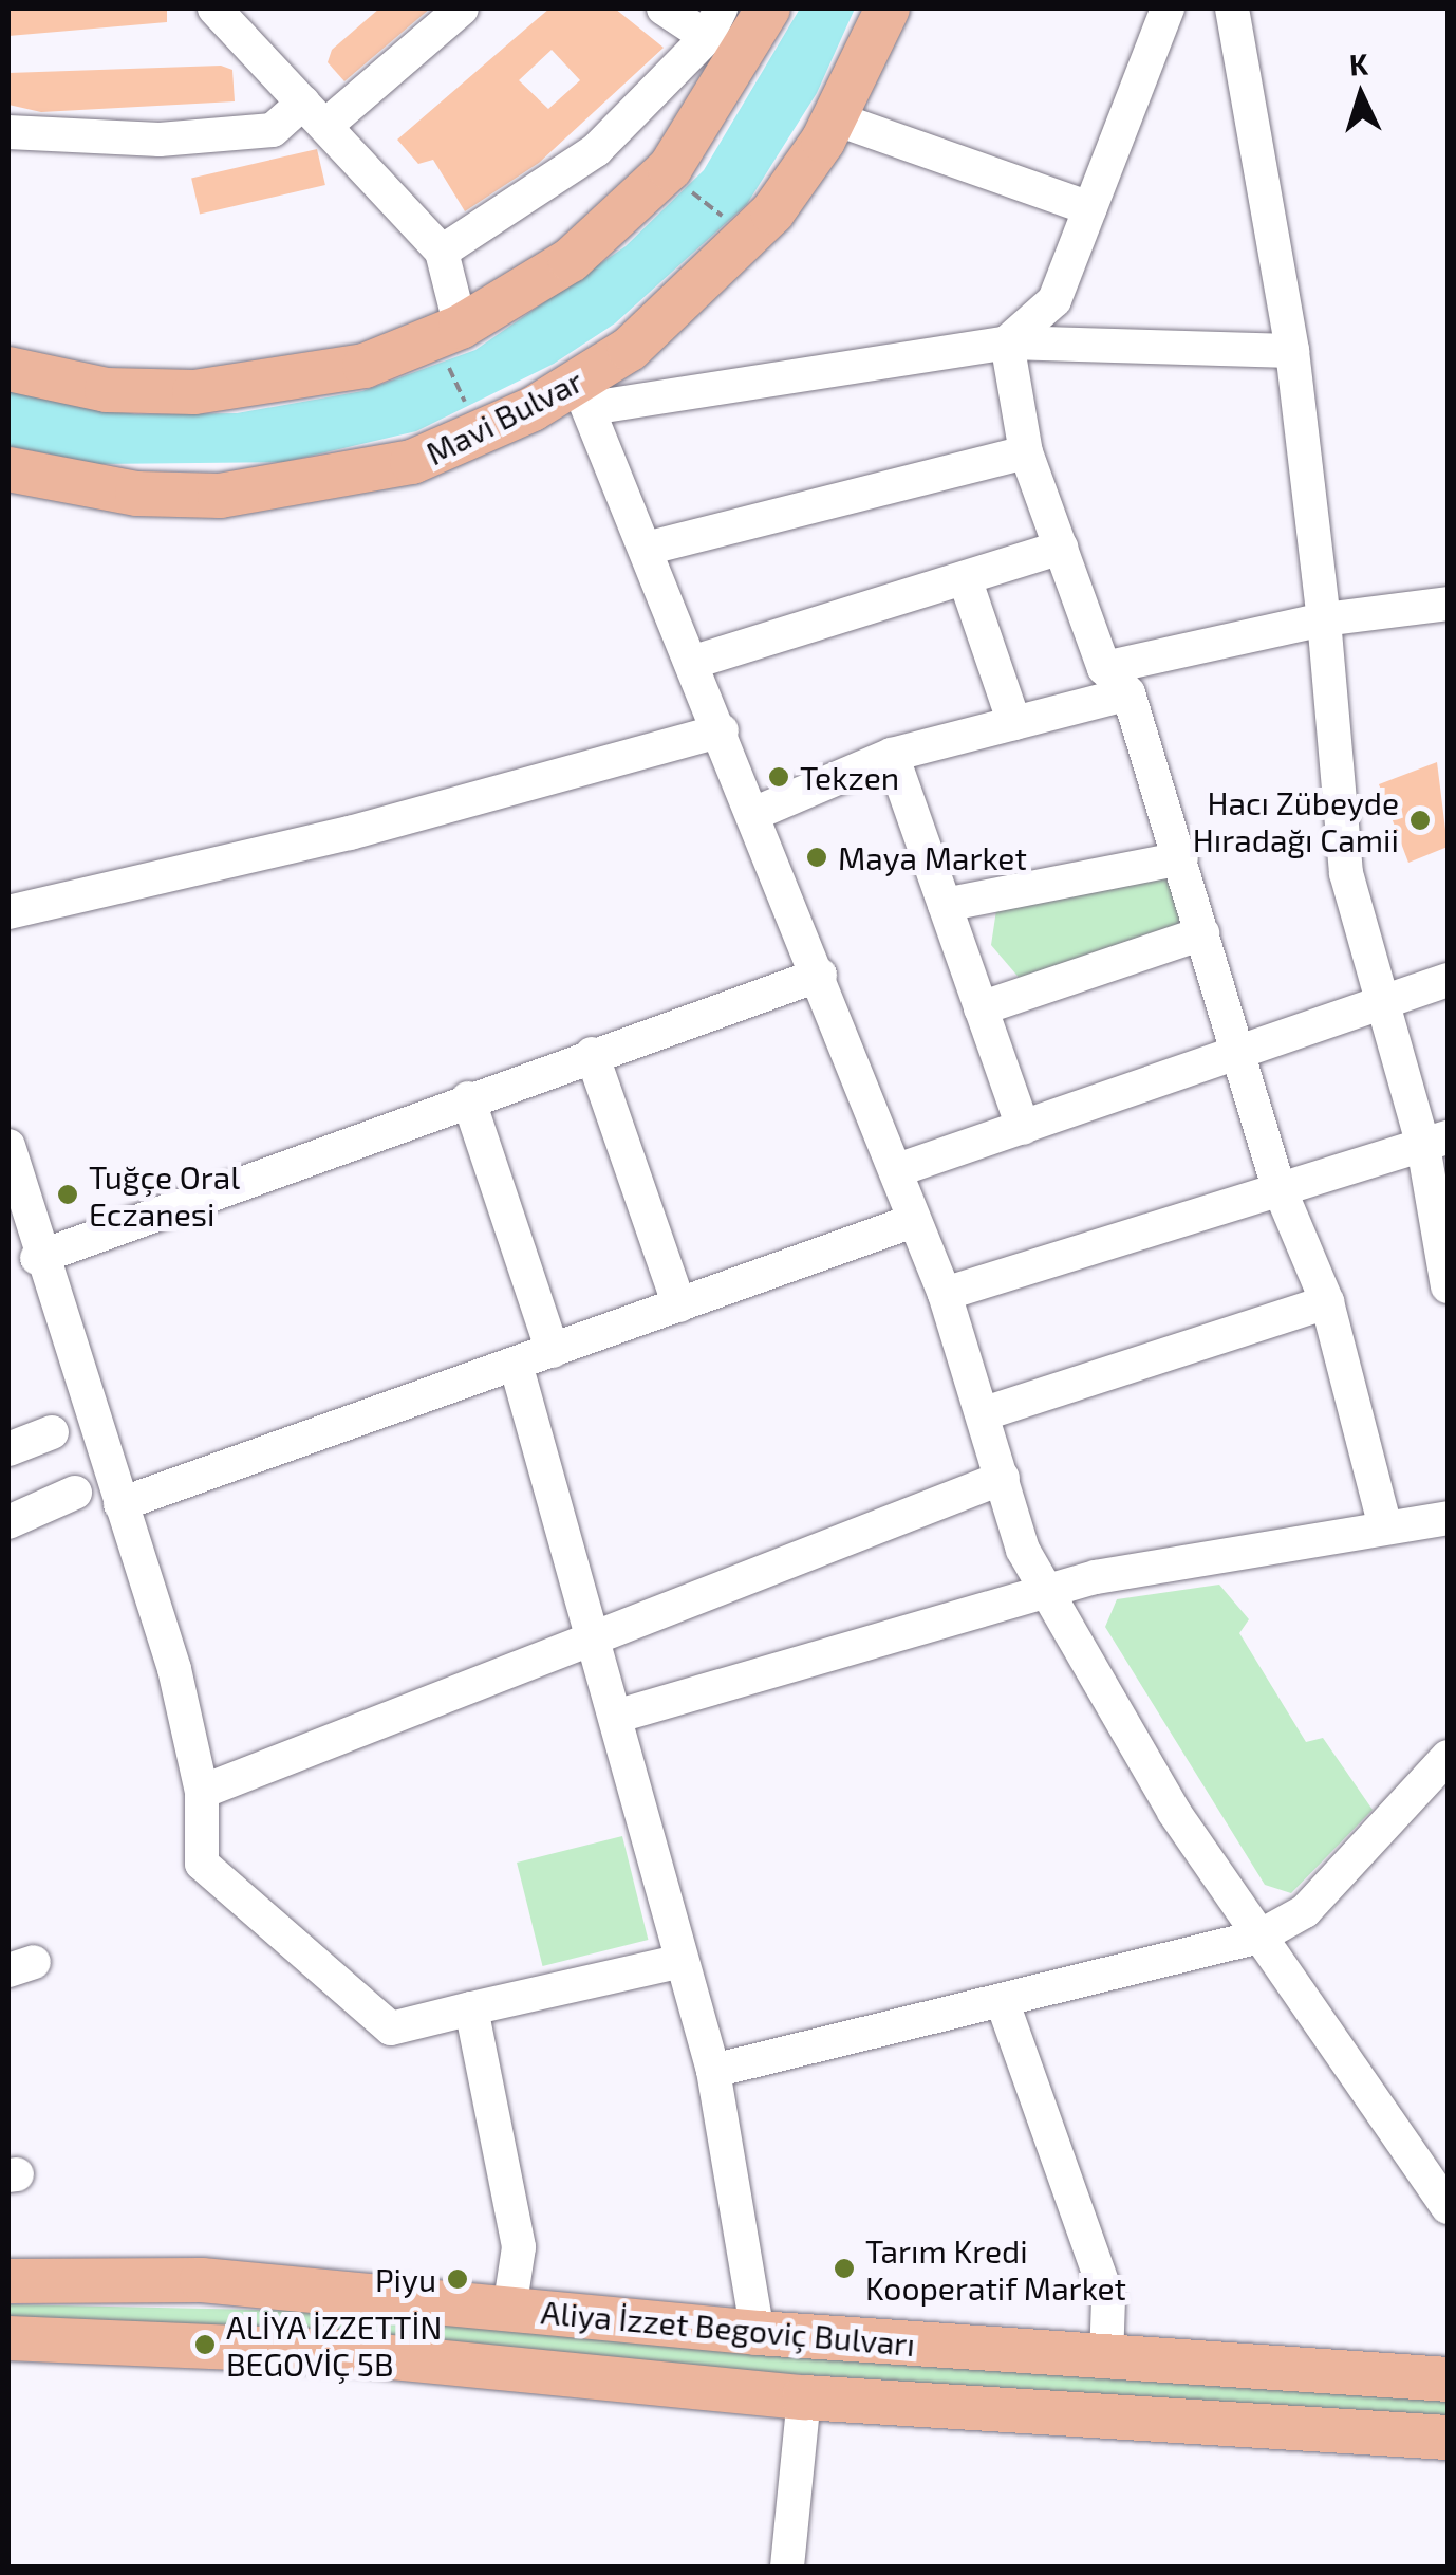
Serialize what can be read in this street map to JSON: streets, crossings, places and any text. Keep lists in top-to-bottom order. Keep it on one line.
{"streets":{"main road":["Mavi Bulvar","Aliya İzzet Begoviç Bulvarı"]},"places":["Tekzen","Hacı Zübeyde Hıradağı Camii","Maya Market","Tuğçe Oral Eczanesi","Tarım Kredi Kooperatif Market","Piyu","ALİYA İZZETTİN BEGOVİÇ 5B"],"north":"top"}
